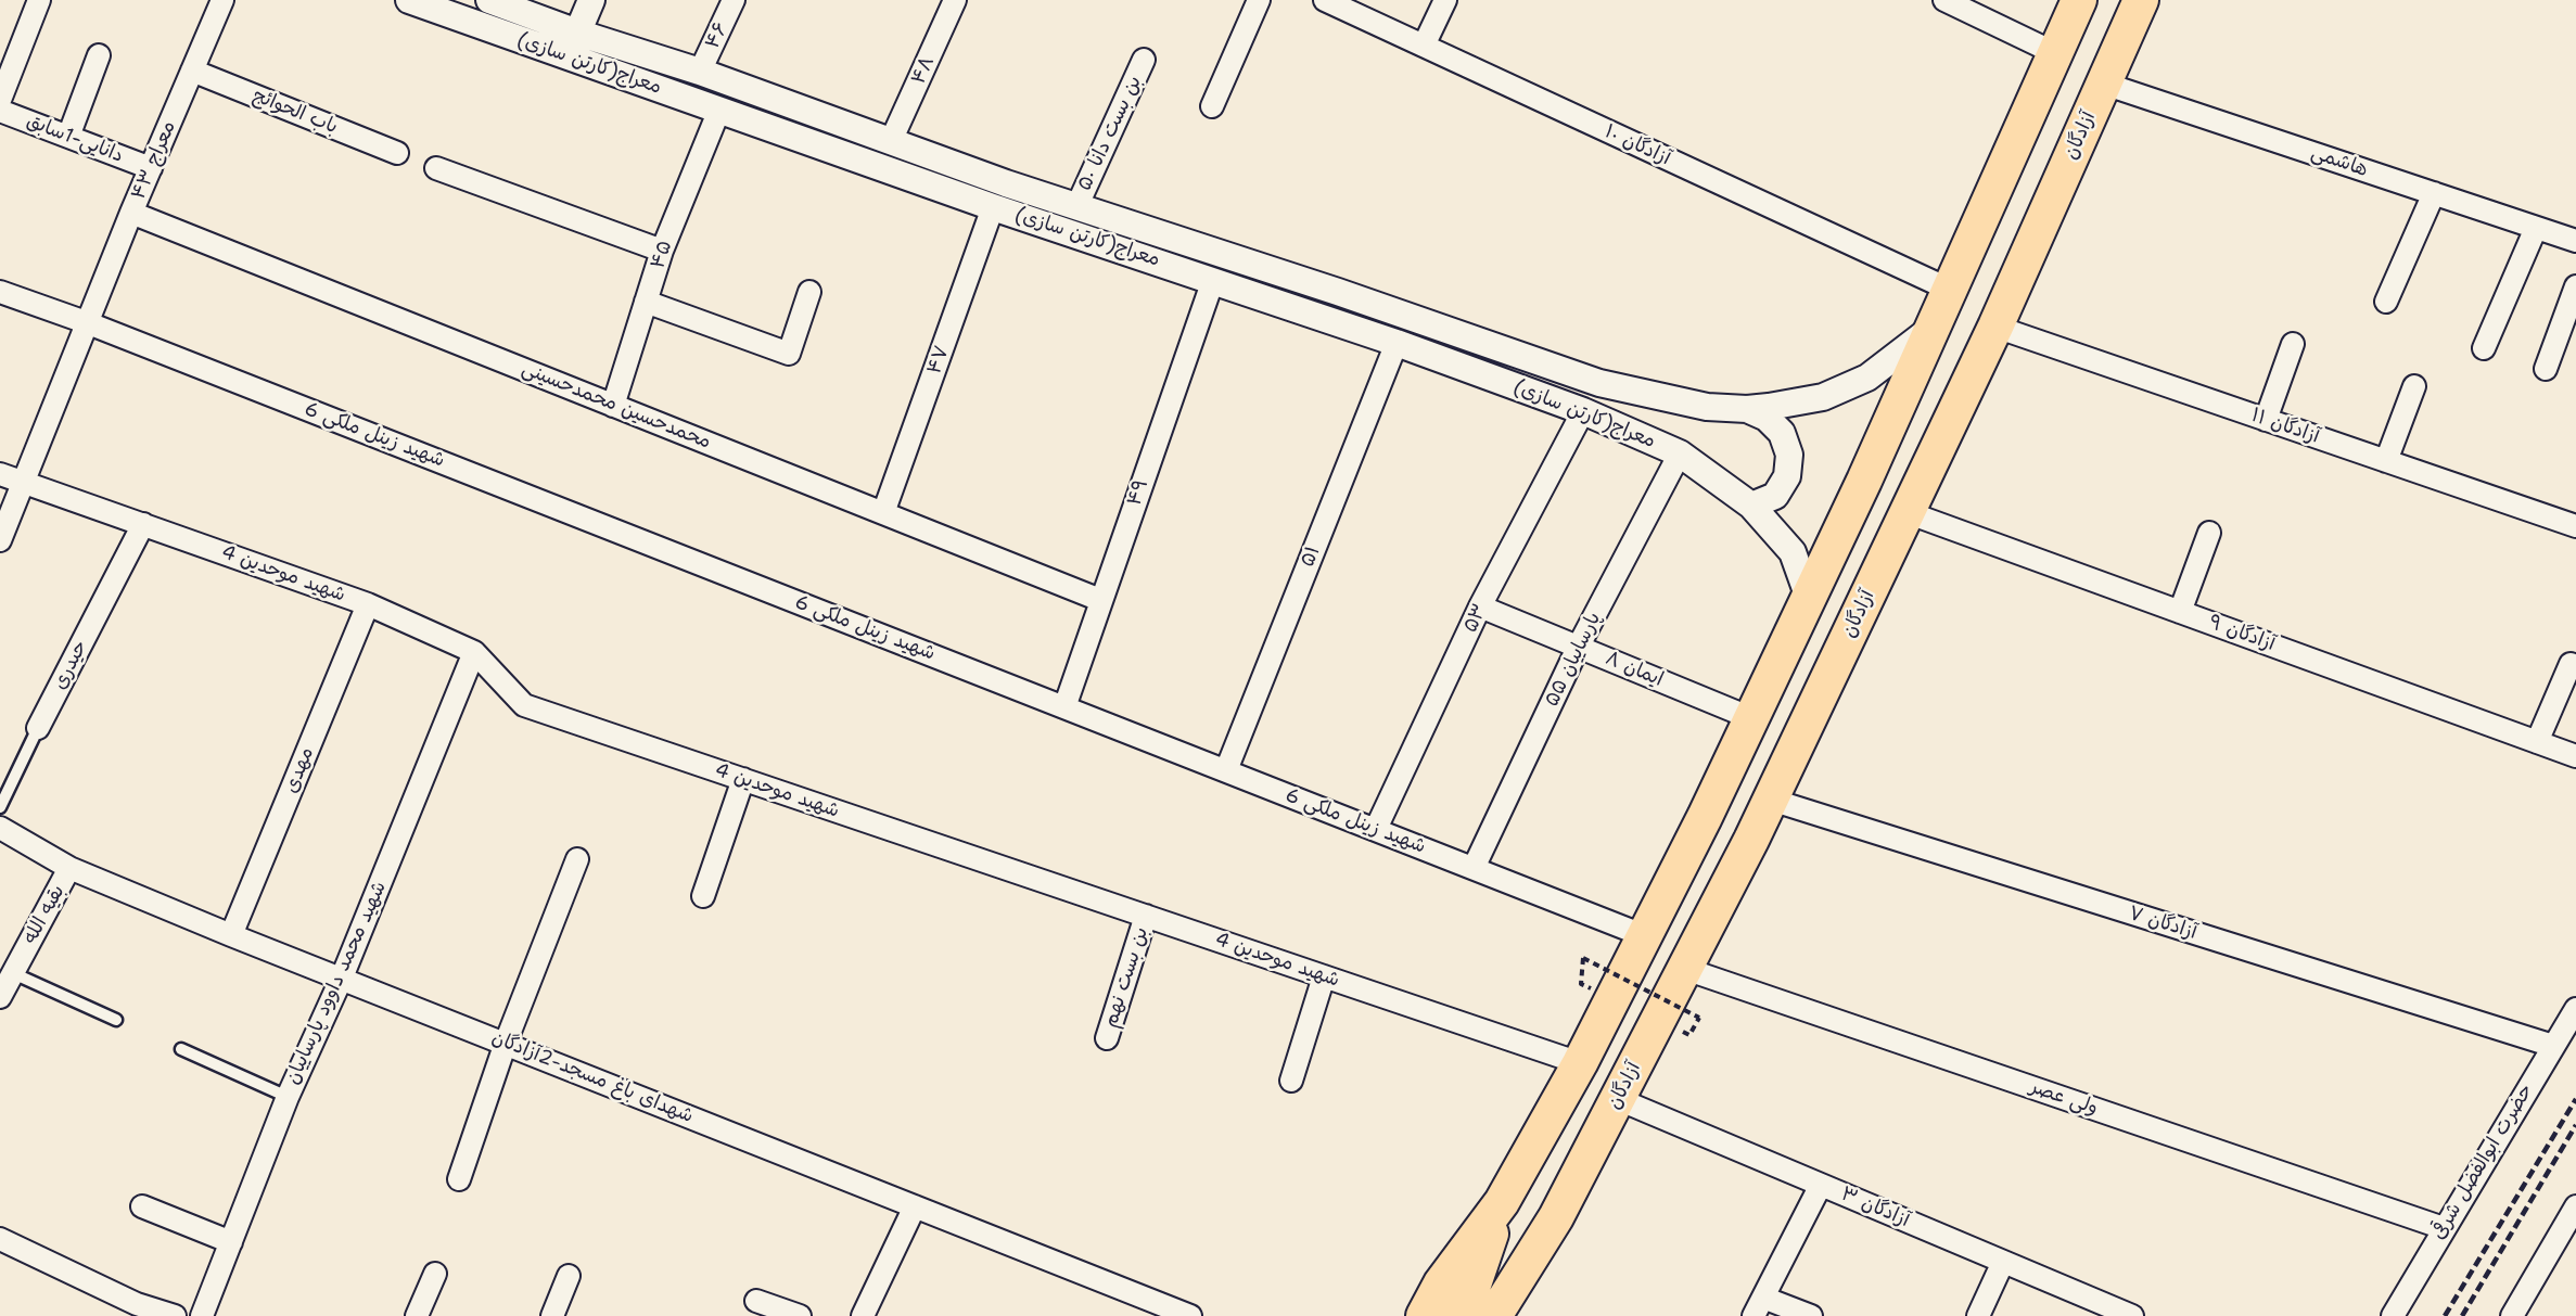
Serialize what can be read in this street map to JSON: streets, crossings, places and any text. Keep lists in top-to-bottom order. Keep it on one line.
{"streets":{"main road":["آزادگان"],"street":["۴۶","معراج(کارتن سازی)","۴۸","باب الحوائج","بن بست دانا ۵۰","دانایی-1سابق","۱۰ آزادگان","معراج ۴۳","هاشمی","۴۵","۴۷","محمدحسین محمدحسینی","۱۱ آزادگان","6 شهید زینل ملکی","۴۹","۵۱","4 شهید موحدین","۵۳","۹ آزادگان","پارساییان ۵۵","حیدری","۸ ایمان","مهدی","بقیه الله","۷ آزادگان","بن بست نهم","شهید محمد داوود پارساییان","شهدای‌ باغ مسجد-2آزادگان","ولی عصر","حضرت ابوالفضل شرقی","۳ آزادگان"]},"crossings":[["۴۶","معراج(کارتن سازی)"],["معراج(کارتن سازی)","۴۸"],["معراج(کارتن سازی)","بن بست دانا ۵۰"],["معراج(کارتن سازی)","۴۵"],["معراج(کارتن سازی)","۴۷"],["معراج(کارتن سازی)","۴۹"],["معراج(کارتن سازی)","۵۱"],["معراج(کارتن سازی)","۵۳"],["معراج(کارتن سازی)","پارساییان ۵۵"],["باب الحوائج","معراج ۴۳"],["آزادگان","هاشمی"],["آزادگان","۱۱ آزادگان"],["آزادگان","۹ آزادگان"],["آزادگان","۷ آزادگان"],["آزادگان","ولی عصر"],["آزادگان","۳ آزادگان"],["دانایی-1سابق","معراج ۴۳"],["معراج ۴۳","محمدحسین محمدحسینی"],["معراج ۴۳","6 شهید زینل ملکی"],["معراج ۴۳","4 شهید موحدین"],["۴۵","محمدحسین محمدحسینی"],["۴۷","محمدحسین محمدحسینی"],["محمدحسین محمدحسینی","۴۹"],["6 شهید زینل ملکی","۴۹"],["6 شهید زینل ملکی","۵۱"],["6 شهید زینل ملکی","۵۳"],["6 شهید زینل ملکی","پارساییان ۵۵"],["4 شهید موحدین","حیدری"],["4 شهید موحدین","مهدی"],["4 شهید موحدین","بن بست نهم"],["4 شهید موحدین","شهید محمد داوود پارساییان"],["۵۳","۸ ایمان"],["پارساییان ۵۵","۸ ایمان"],["مهدی","شهدای‌ باغ مسجد-2آزادگان"],["بقیه الله","شهدای‌ باغ مسجد-2آزادگان"],["۷ آزادگان","حضرت ابوالفضل شرقی"],["شهید محمد داوود پارساییان","شهدای‌ باغ مسجد-2آزادگان"],["ولی عصر","حضرت ابوالفضل شرقی"]]}
